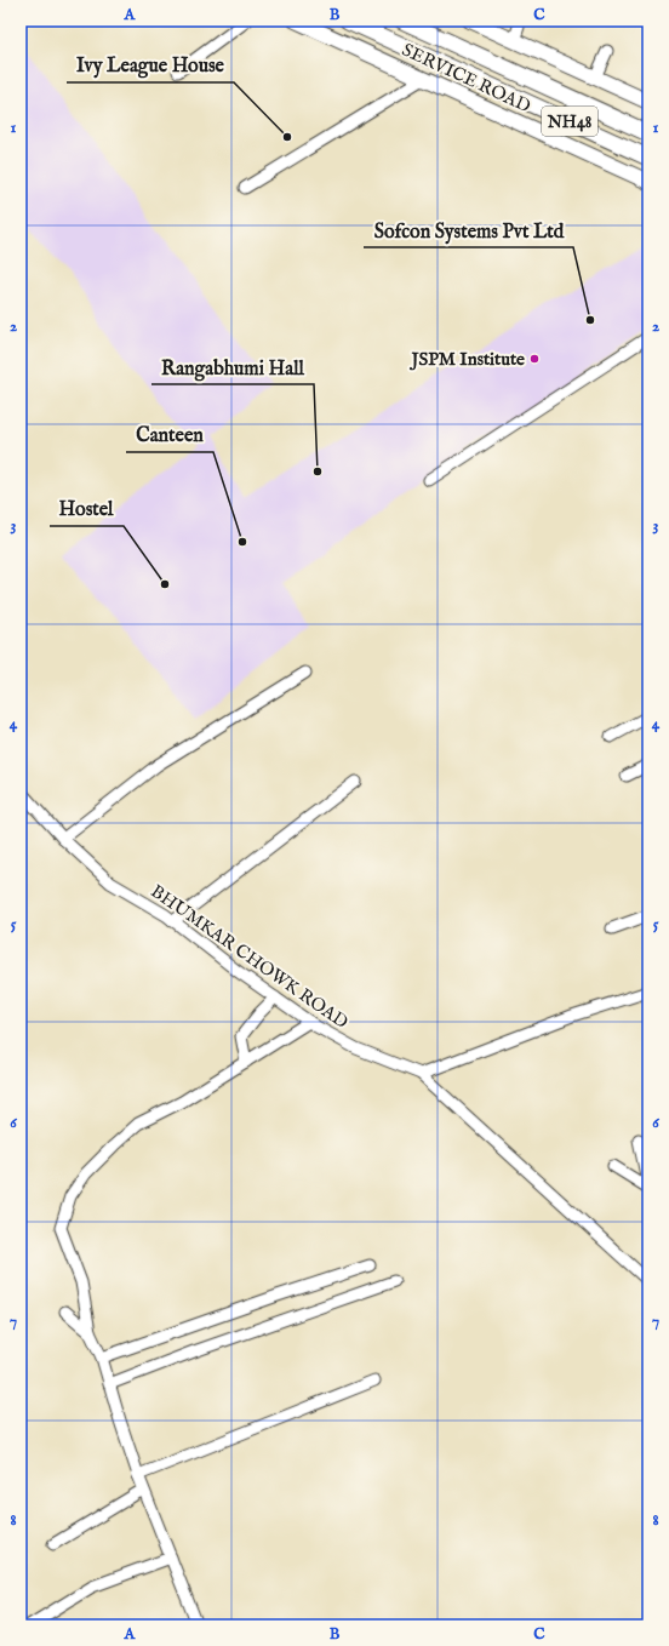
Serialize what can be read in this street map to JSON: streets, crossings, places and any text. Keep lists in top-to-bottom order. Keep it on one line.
{"streets":{"highway":["NH48"],"main road":["SERVICE ROAD"],"street":["BHUMKAR CHOWK ROAD"]},"places":["Ivy League House","Sofcon Systems Pvt Ltd","JSPM Institute","Rangabhumi Hall","Canteen","Hostel"],"grid":{"columns":["A","B","C"],"rows":["1","2","3","4","5","6","7","8"]}}
